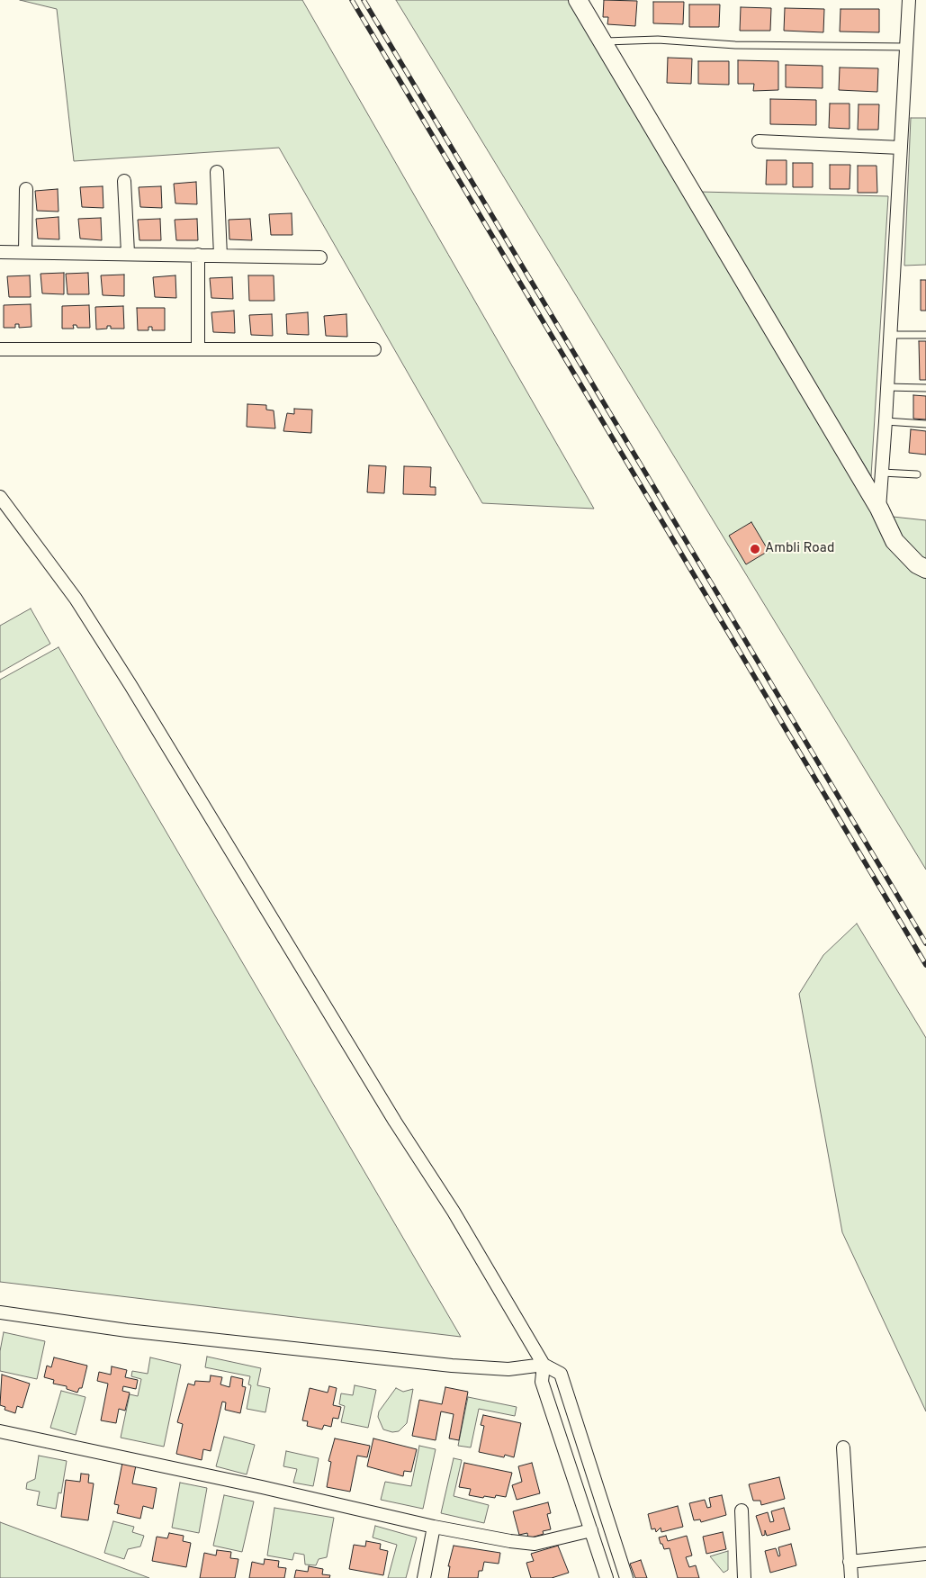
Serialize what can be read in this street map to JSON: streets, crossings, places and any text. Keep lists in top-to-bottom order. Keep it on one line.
{"places":["Ambli Road"]}
